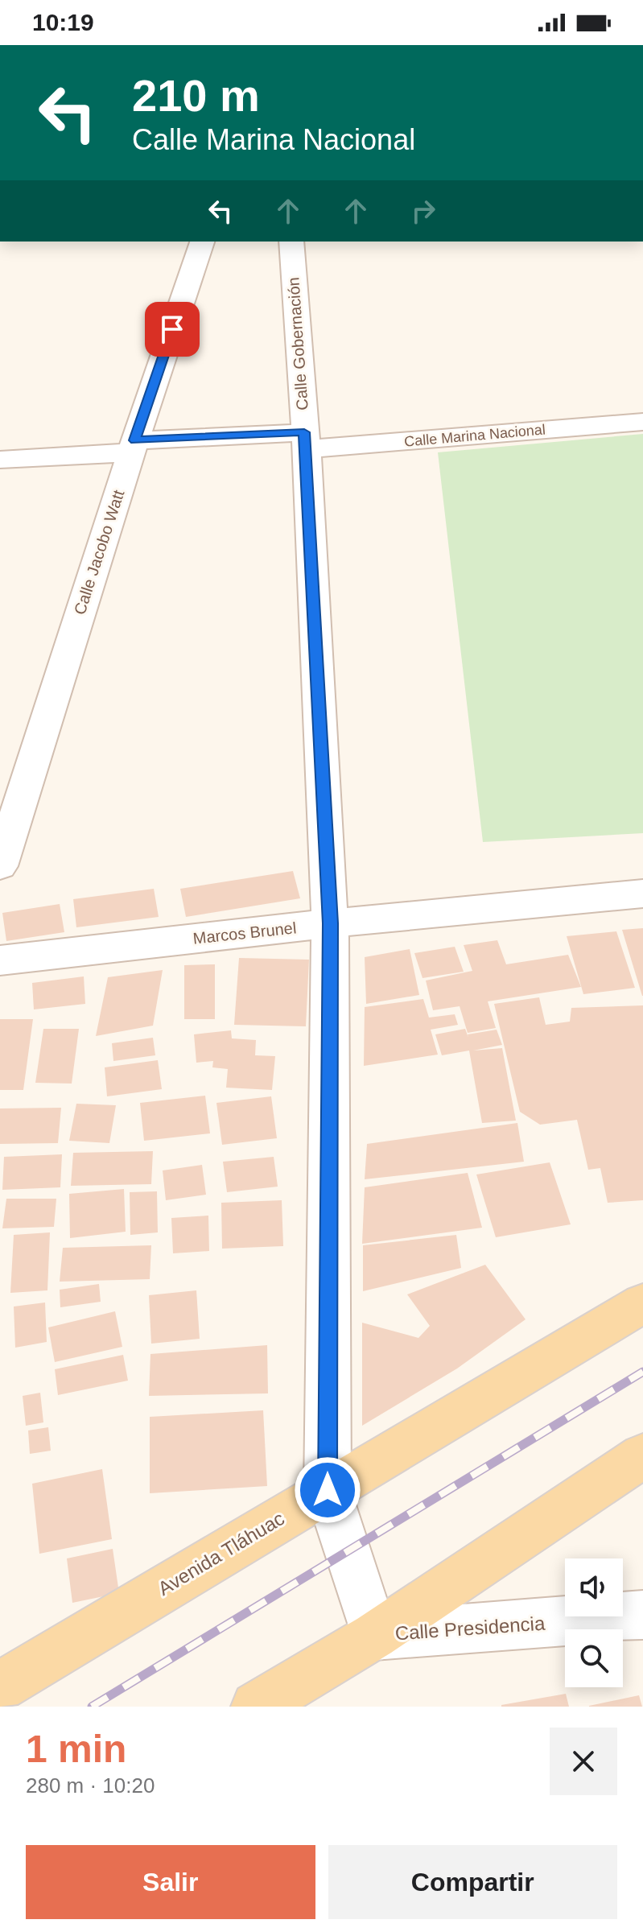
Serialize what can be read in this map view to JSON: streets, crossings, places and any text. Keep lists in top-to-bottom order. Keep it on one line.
{"streets":{"main road":["Avenida Tláhuac"],"street":["Calle Gobernación","Calle Marina Nacional","Calle Jacobo Watt","Marcos Brunel","Calle Presidencia"]},"crossings":[["Calle Gobernación","Calle Marina Nacional"],["Calle Gobernación","Marcos Brunel"],["Calle Gobernación","Avenida Tláhuac"],["Calle Gobernación","Calle Presidencia"],["Calle Marina Nacional","Calle Jacobo Watt"]],"page":{"status":"10:19","turn":["210 m","Calle Marina Nacional"],"heading":["1 min","280 m · 10:20"],"buttons":["Salir","Compartir"]}}
